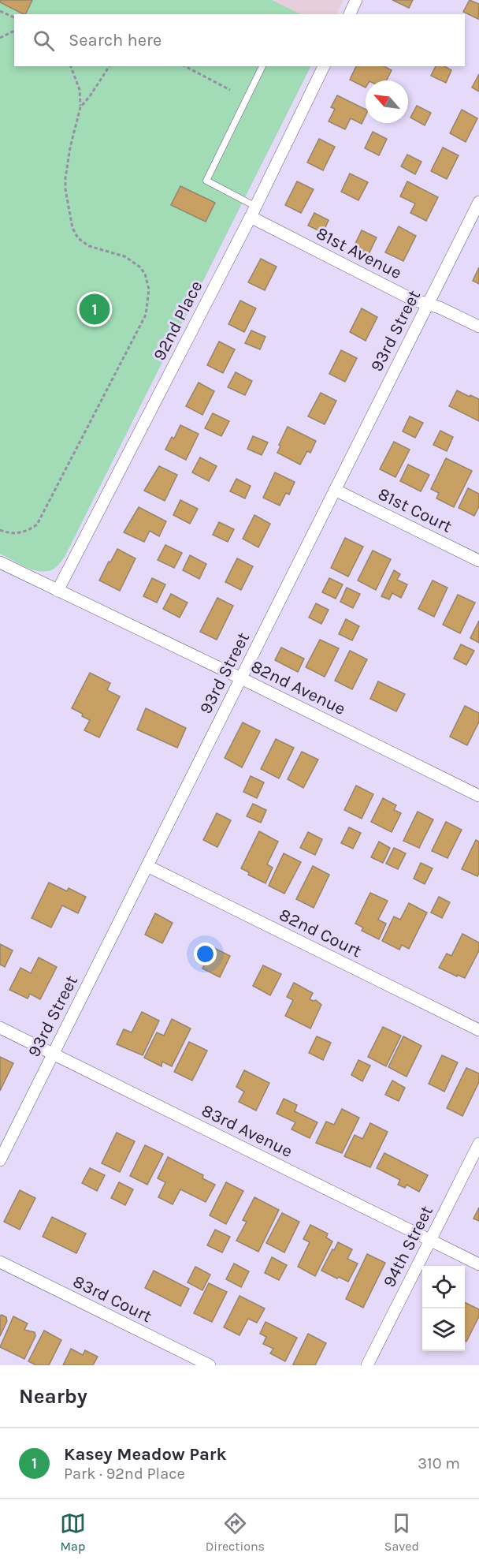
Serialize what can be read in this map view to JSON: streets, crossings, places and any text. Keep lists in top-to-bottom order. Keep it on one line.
{"streets":{"street":["81st Avenue","92nd Place","93rd Street","81st Court","82nd Avenue","82nd Court","83rd Avenue","94th Street","83rd Court"]},"crossings":[["81st Avenue","92nd Place"],["81st Avenue","93rd Street"],["92nd Place","82nd Avenue"],["93rd Street","81st Court"],["93rd Street","82nd Avenue"],["93rd Street","82nd Court"],["93rd Street","83rd Avenue"],["83rd Avenue","94th Street"]],"north":"top left","page":{"search":"Search here","pins":"1","heading":"Nearby","list":[{"mark":"1","name":"Kasey Meadow Park","note":"Park · 92nd Place","value":"310 m"}],"nav":["Map","Directions","Saved"]}}
